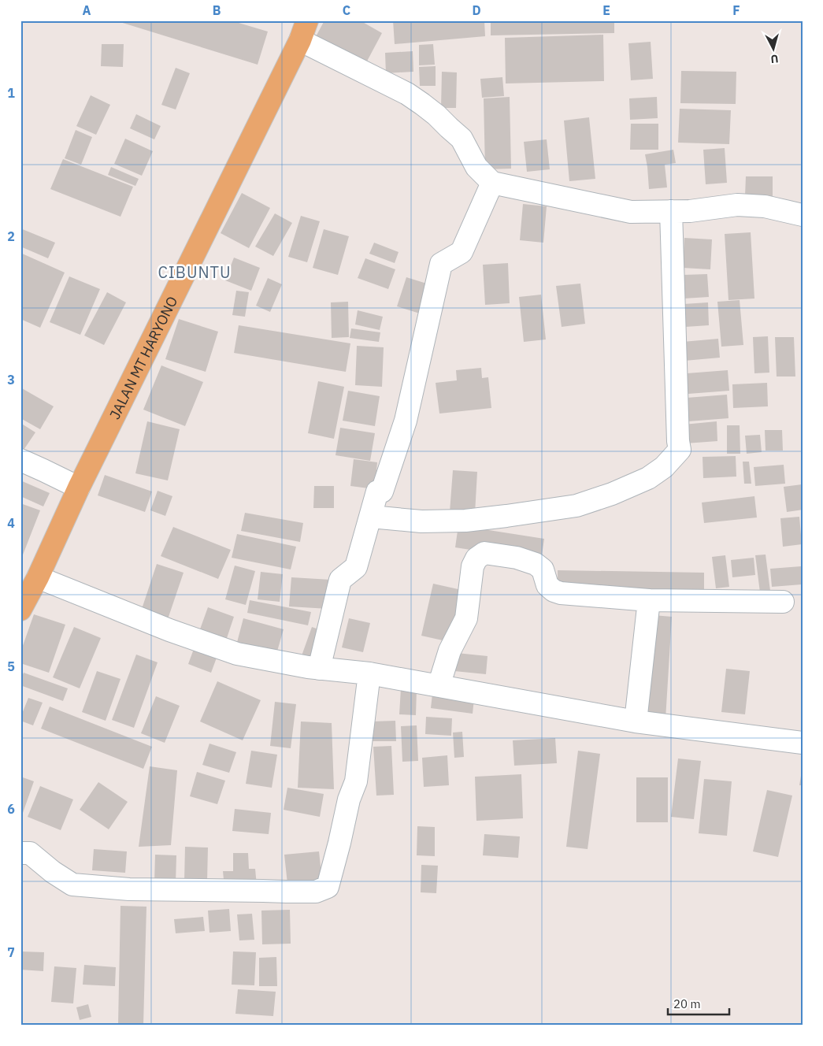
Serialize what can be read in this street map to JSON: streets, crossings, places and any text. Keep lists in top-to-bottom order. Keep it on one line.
{"streets":{"main road":["JALAN MT HARYONO"]},"districts":["CIBUNTU"],"scale_bar":"20 m","north":"bottom","grid":{"columns":["A","B","C","D","E","F"],"rows":["1","2","3","4","5","6","7"]}}
